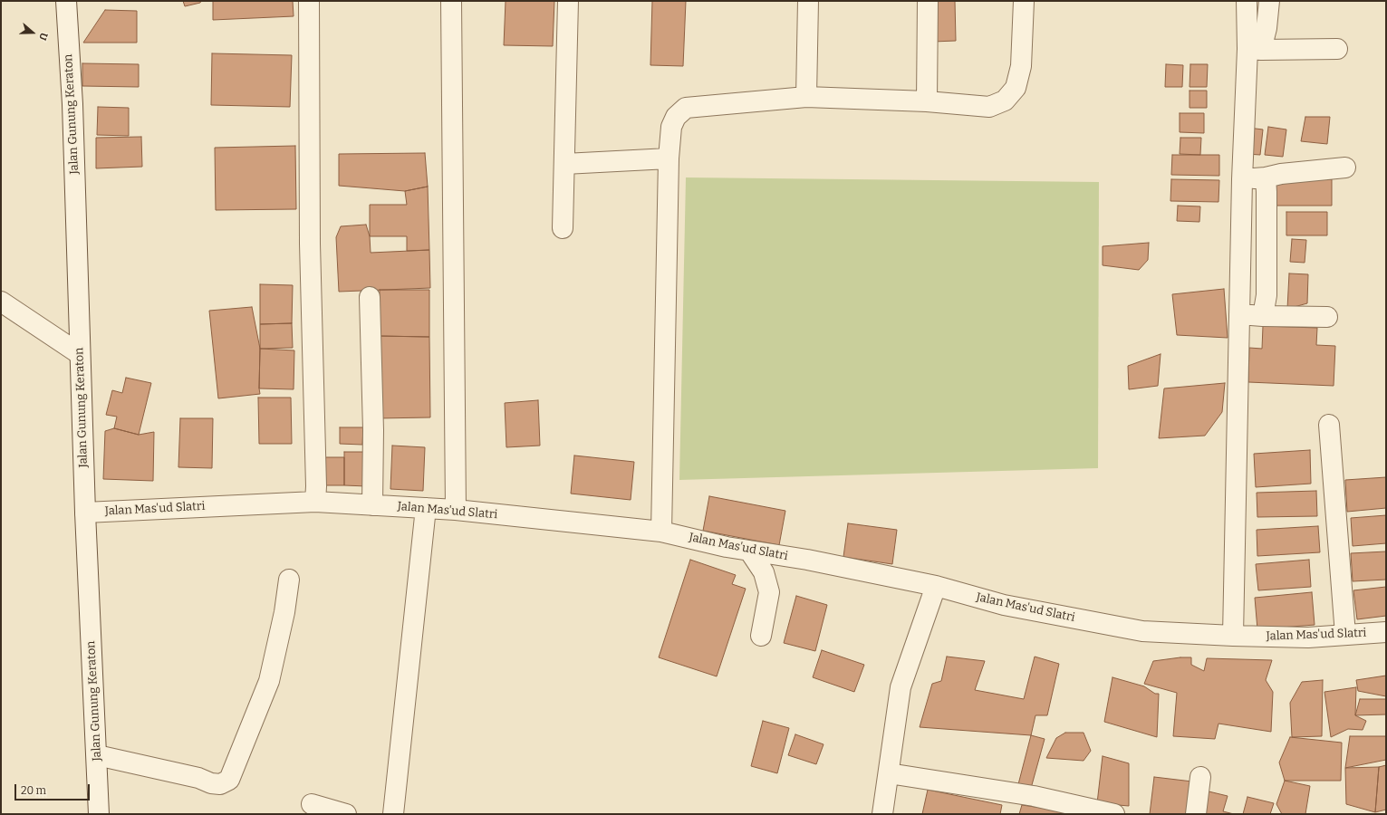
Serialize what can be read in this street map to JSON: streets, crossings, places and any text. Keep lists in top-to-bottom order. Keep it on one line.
{"streets":{"street":["Jalan Gunung Keraton","Jalan Mas'ud Slatri"]},"crossings":[["Jalan Gunung Keraton","Jalan Mas'ud Slatri"]],"scale_bar":"20 m","north":"right"}
